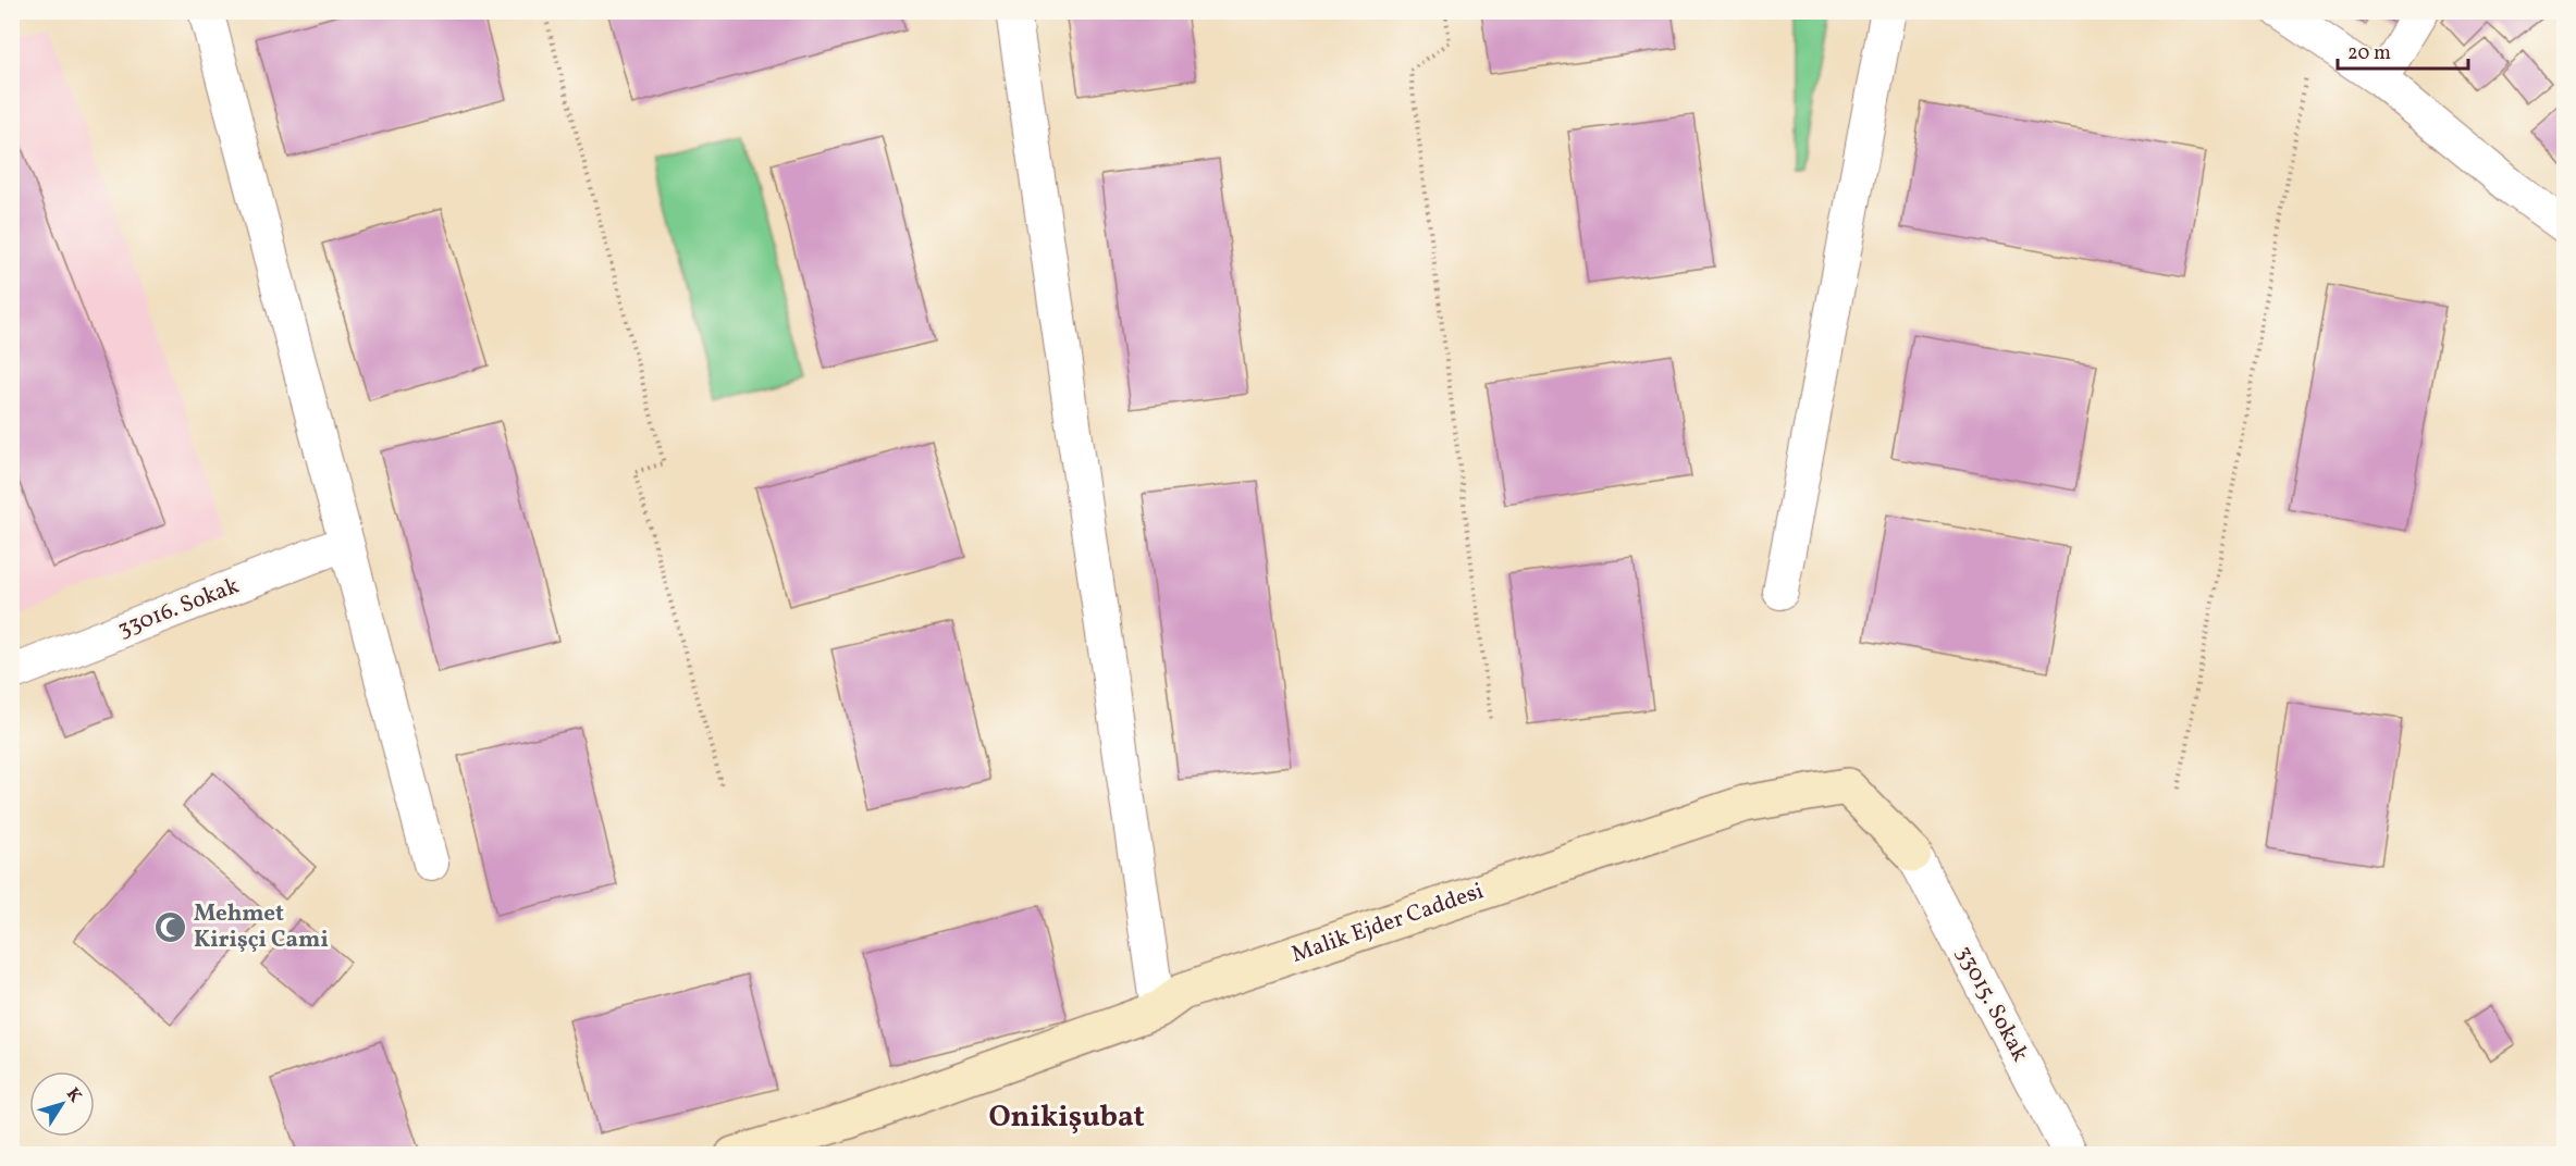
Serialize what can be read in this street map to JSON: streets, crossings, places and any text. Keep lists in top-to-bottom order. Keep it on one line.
{"streets":{"main road":["Malik Ejder Caddesi"],"street":["33016. Sokak","33015. Sokak"]},"crossings":[["Malik Ejder Caddesi","33015. Sokak"]],"districts":["Onikişubat"],"places":{"mosque":["Mehmet Kirişçi Cami"]},"scale_bar":"20 m","north":"top right"}
